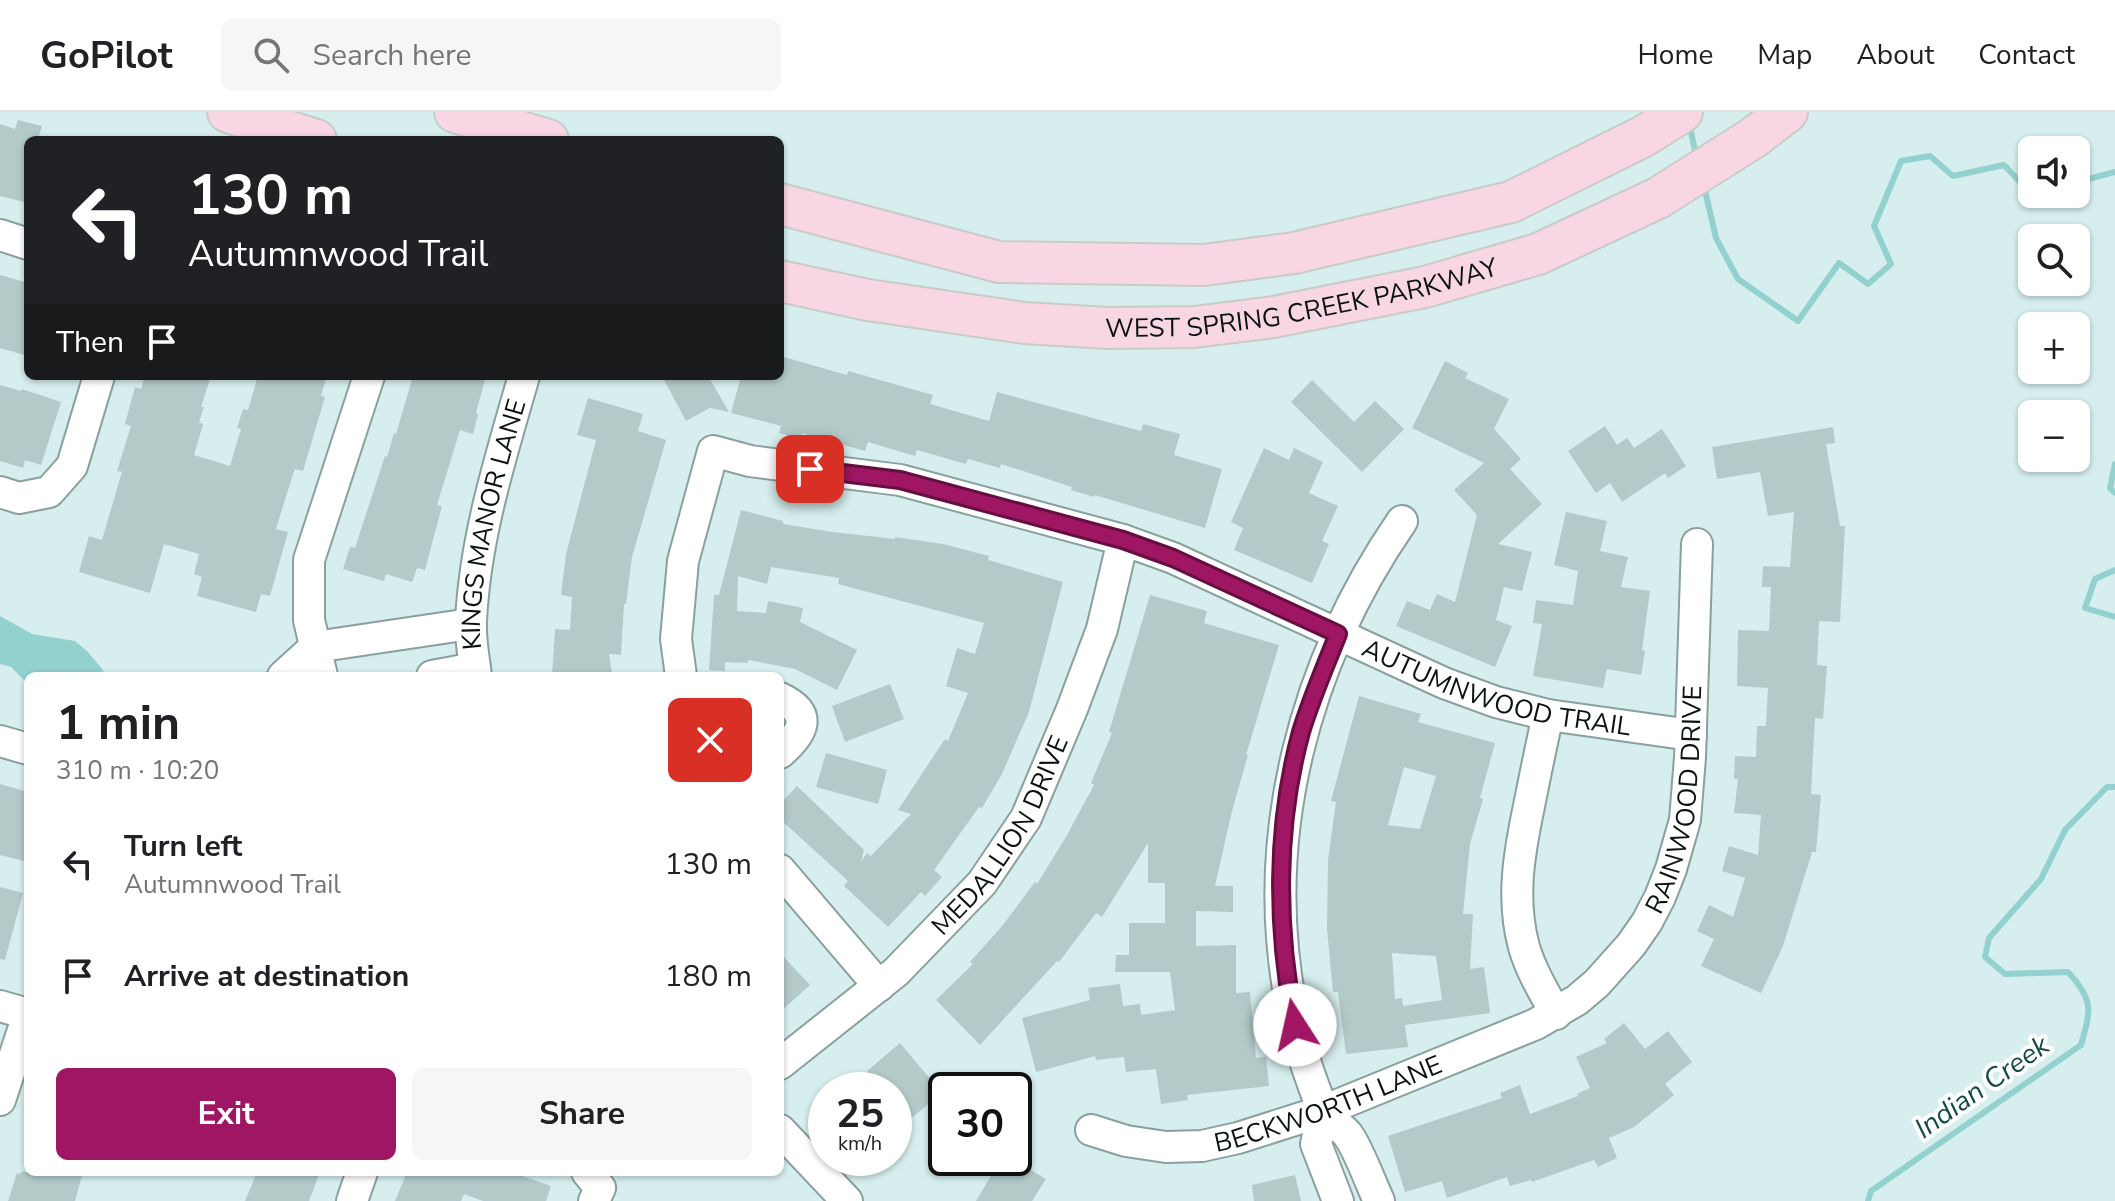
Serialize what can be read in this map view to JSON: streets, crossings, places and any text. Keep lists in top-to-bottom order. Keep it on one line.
{"streets":{"main road":["WEST SPRING CREEK PARKWAY"],"street":["KINGS MANOR LANE","AUTUMNWOOD TRAIL","RAINWOOD DRIVE","MEDALLION DRIVE","BECKWORTH LANE"]},"crossings":[["AUTUMNWOOD TRAIL","RAINWOOD DRIVE"],["AUTUMNWOOD TRAIL","MEDALLION DRIVE"],["RAINWOOD DRIVE","BECKWORTH LANE"]],"water":["Indian Creek"],"page":{"header":"GoPilot","search":"Search here","nav":["Home","Map","About","Contact"],"map_buttons":["+","−"],"turn":["130 m","Autumnwood Trail"],"then":"Then","heading":["1 min","310 m · 10:20"],"list":[{"name":"Turn left","note":"Autumnwood Trail","value":"130 m"},{"name":"Arrive at destination","value":"180 m"}],"buttons":["Exit","Share"],"speed":"25 km/h","limit":"30"}}
